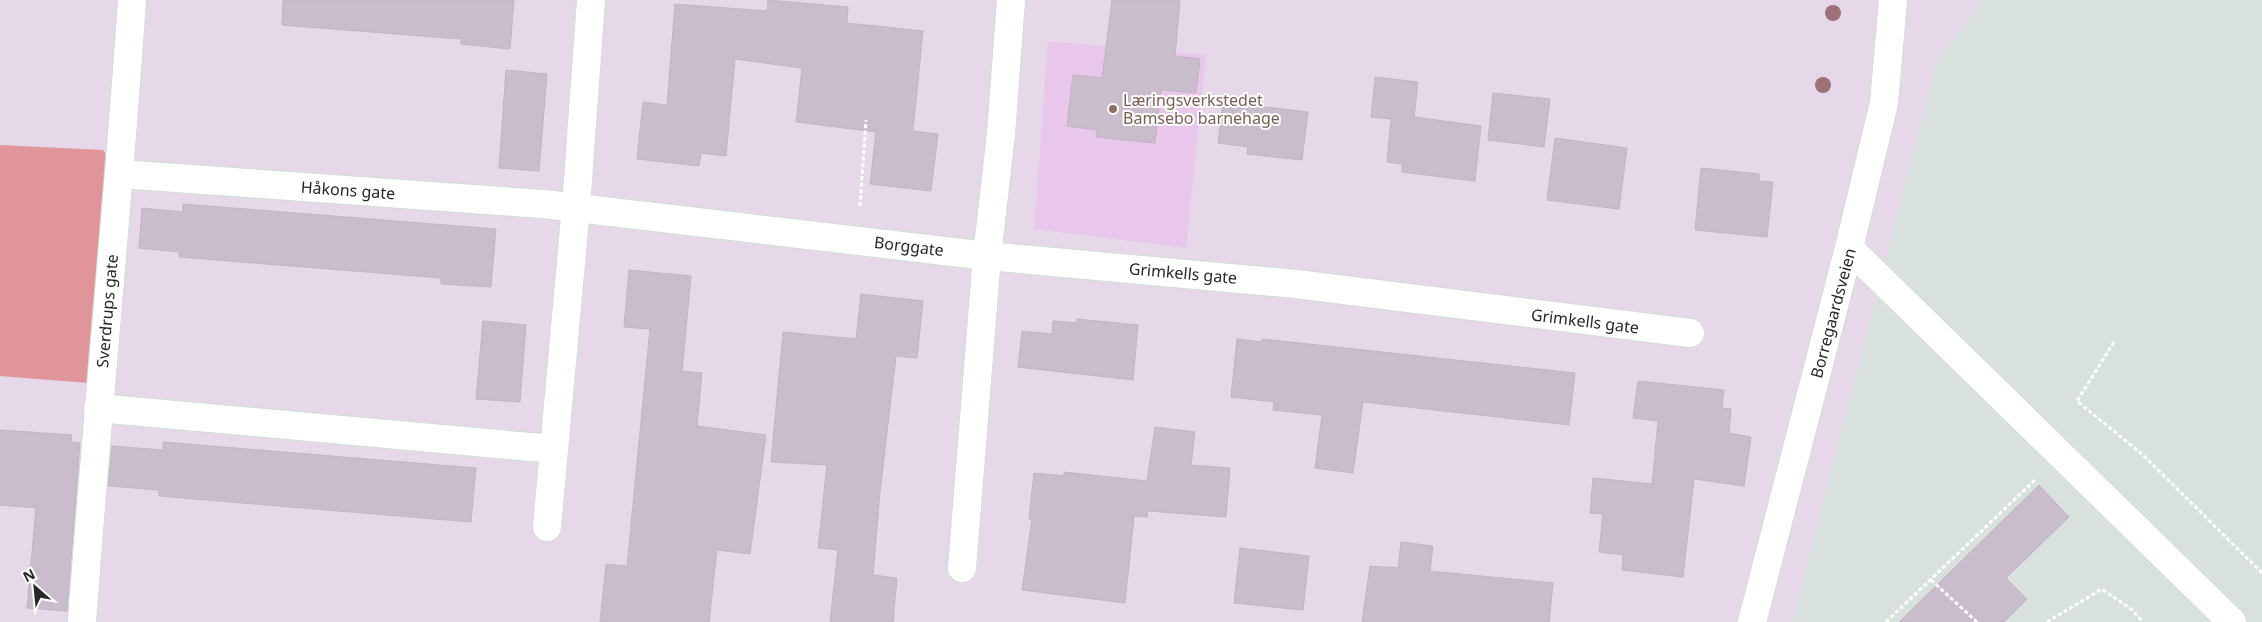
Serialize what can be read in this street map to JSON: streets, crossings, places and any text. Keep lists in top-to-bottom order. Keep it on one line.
{"streets":{"street":["Håkons gate","Borggate","Grimkells gate","Sverdrups gate","Borregaardsveien"]},"crossings":[["Håkons gate","Borggate"],["Håkons gate","Sverdrups gate"],["Borggate","Grimkells gate"]],"places":["Læringsverkstedet Bamsebo barnehage"],"north":"top left"}
